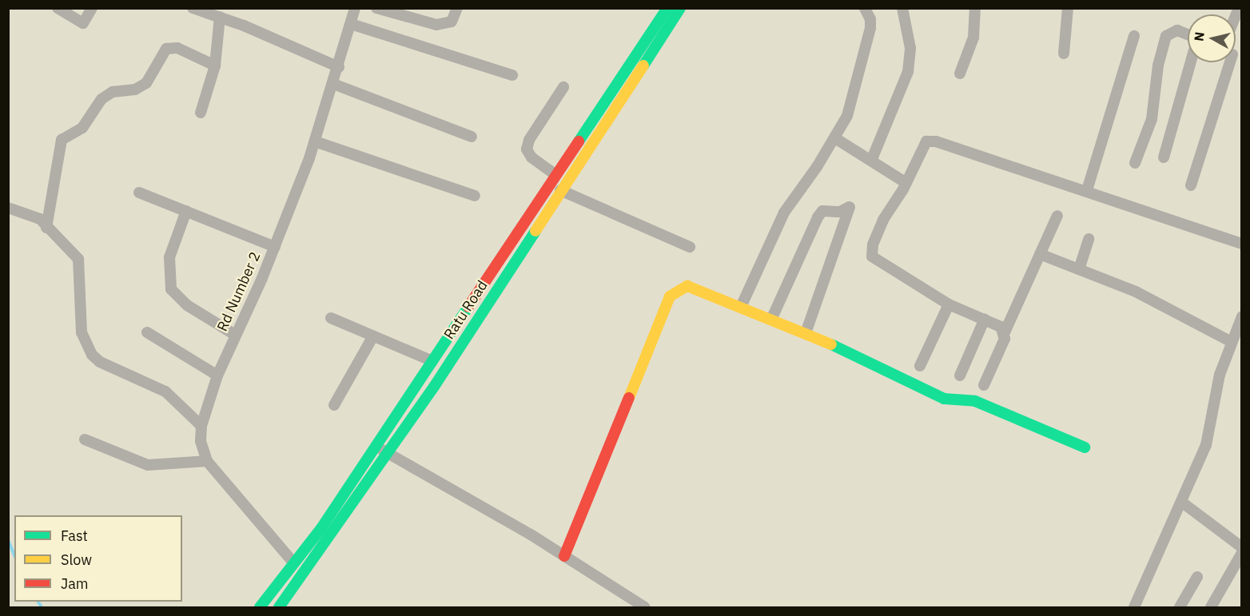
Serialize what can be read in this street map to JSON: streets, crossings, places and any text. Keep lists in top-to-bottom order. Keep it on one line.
{"streets":{"main road":["Ratu Road"],"street":["Rd Number 2"]},"crossings":[["Rd Number 2","Ratu Road"]],"legend":["Fast","Slow","Jam"],"north":"left"}
